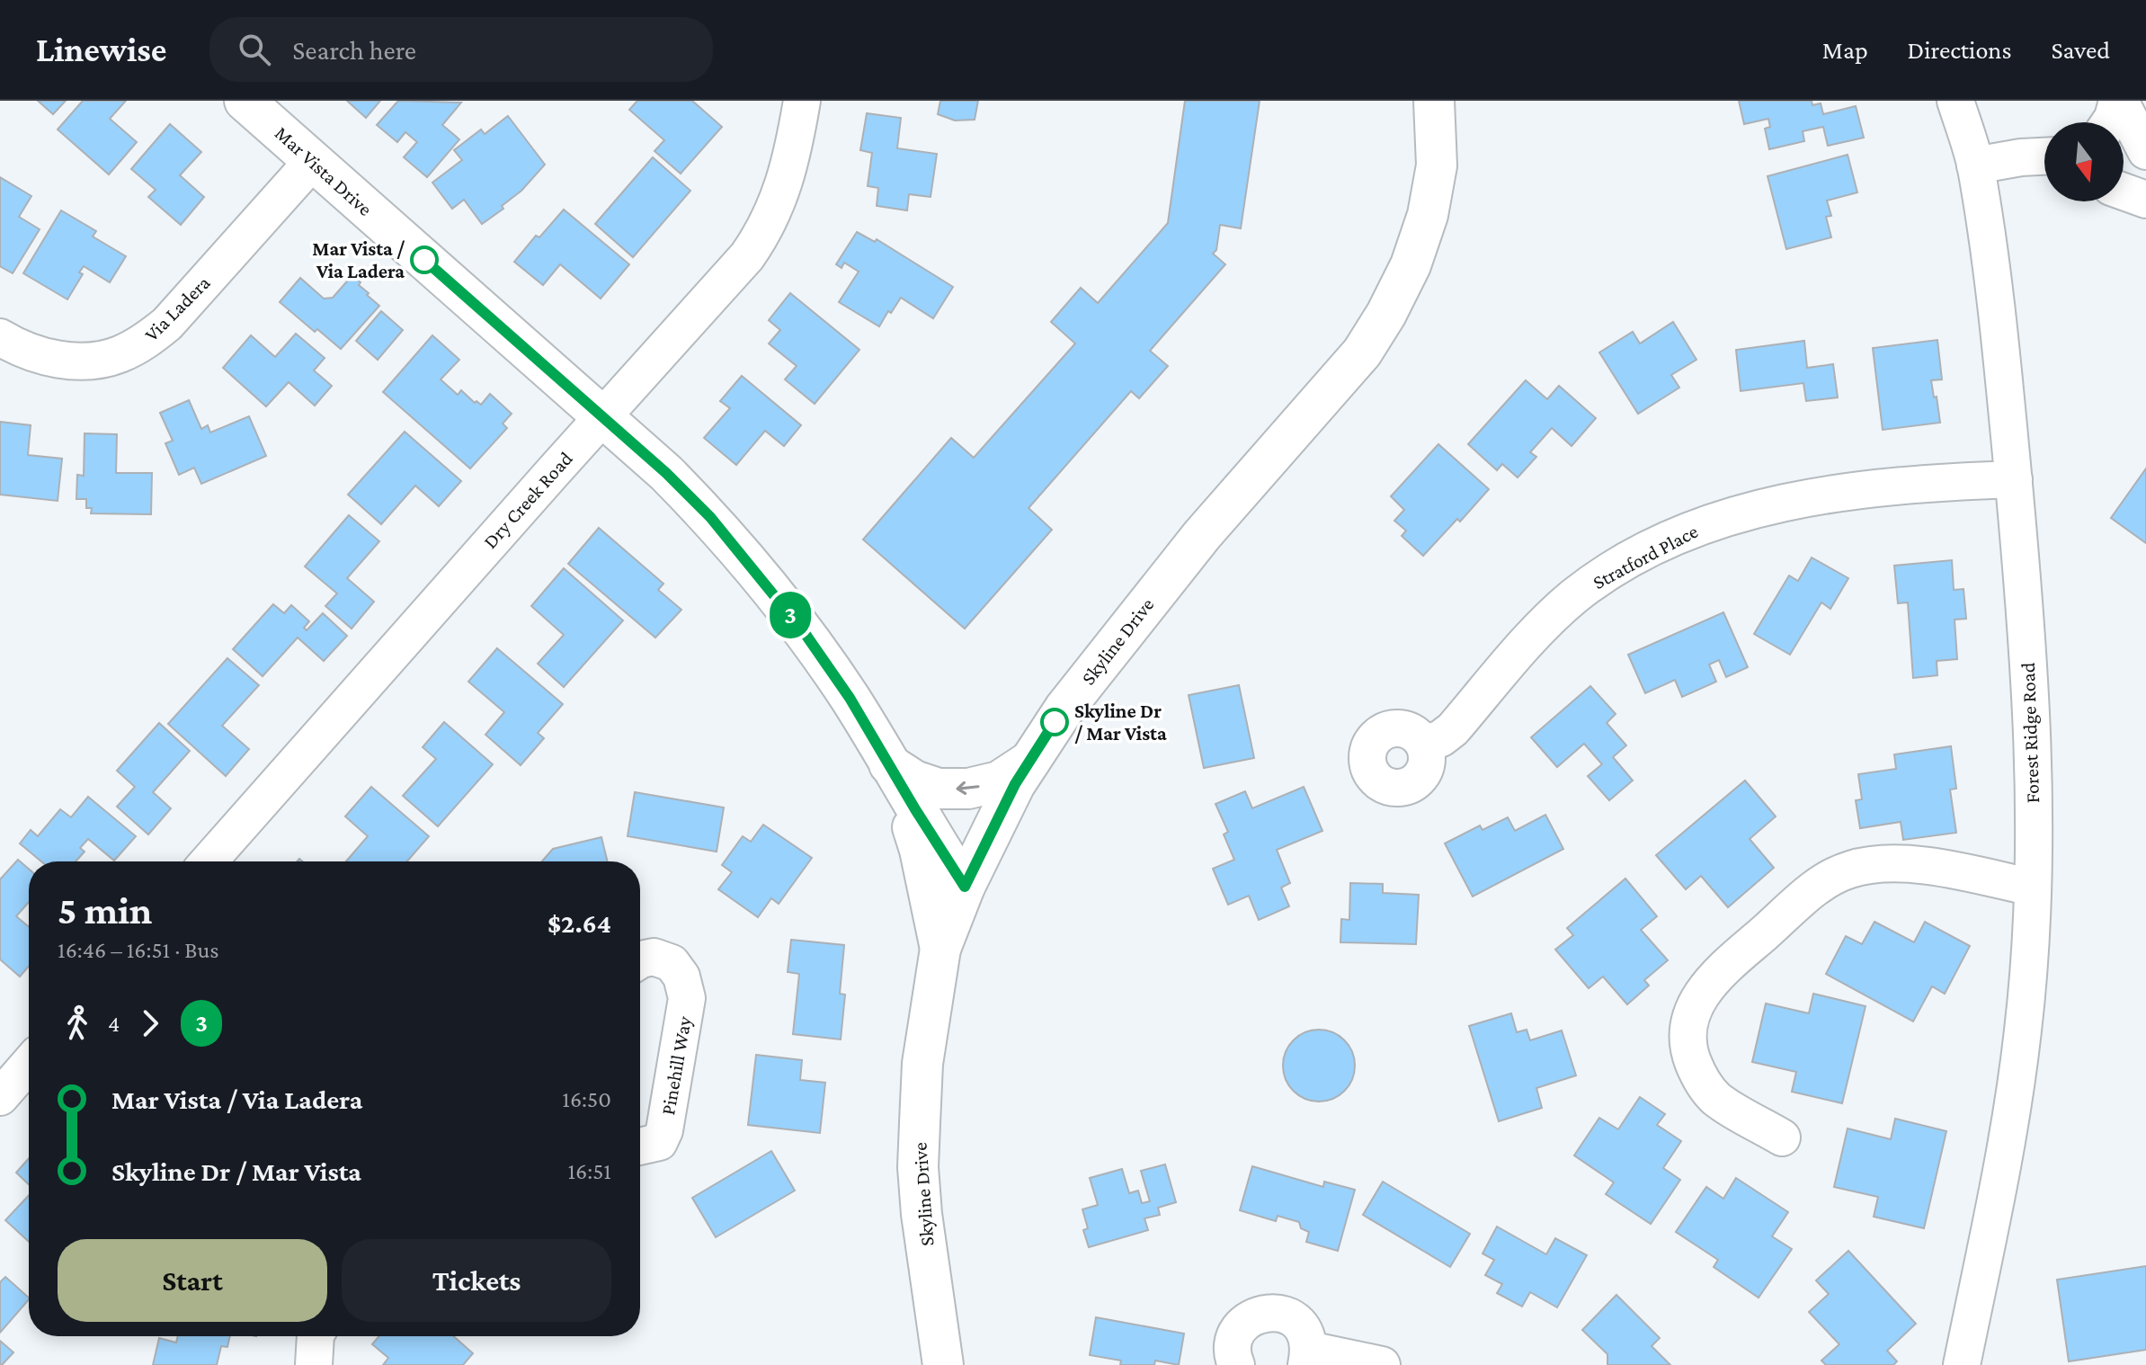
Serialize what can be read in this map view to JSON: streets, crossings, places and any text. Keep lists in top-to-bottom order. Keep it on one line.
{"streets":{"street":["Mar Vista Drive","Via Ladera","Dry Creek Road","Stratford Place","Skyline Drive","Forest Ridge Road","Pinehill Way"]},"crossings":[["Mar Vista Drive","Via Ladera"],["Mar Vista Drive","Dry Creek Road"],["Mar Vista Drive","Skyline Drive"],["Stratford Place","Forest Ridge Road"]],"places":["Mar Vista / Via Ladera","Skyline Dr / Mar Vista"],"lines":["bus line 3"],"north":"bottom","page":{"header":"Linewise","search":"Search here","nav":["Map","Directions","Saved"],"on_map":"3","heading":["5 min","16:46 – 16:51 · Bus","$2.64"],"legs":["4","3"],"list":[{"name":"Mar Vista / Via Ladera","value":"16:50"},{"name":"Skyline Dr / Mar Vista","value":"16:51"}],"buttons":["Start","Tickets"]}}
